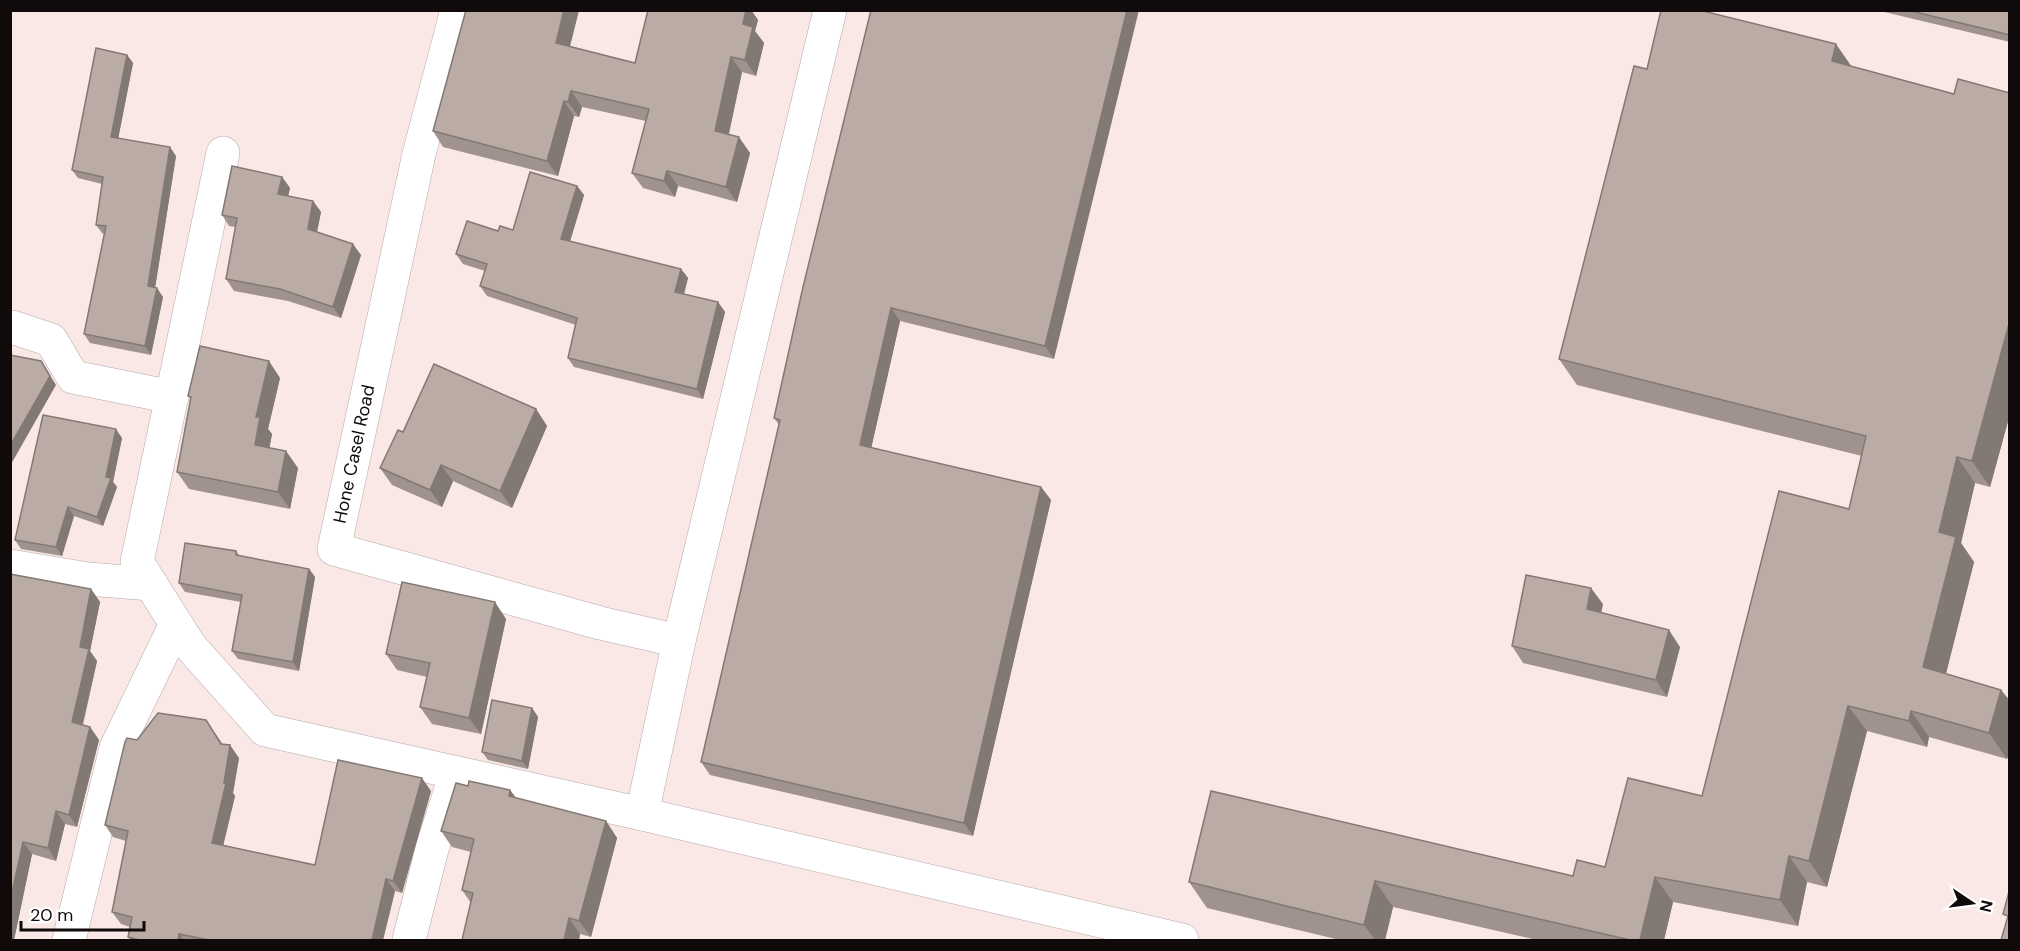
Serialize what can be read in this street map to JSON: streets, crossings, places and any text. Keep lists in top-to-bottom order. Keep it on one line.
{"streets":{"street":["Hone Casel Road"]},"scale_bar":"20 m","north":"right"}
